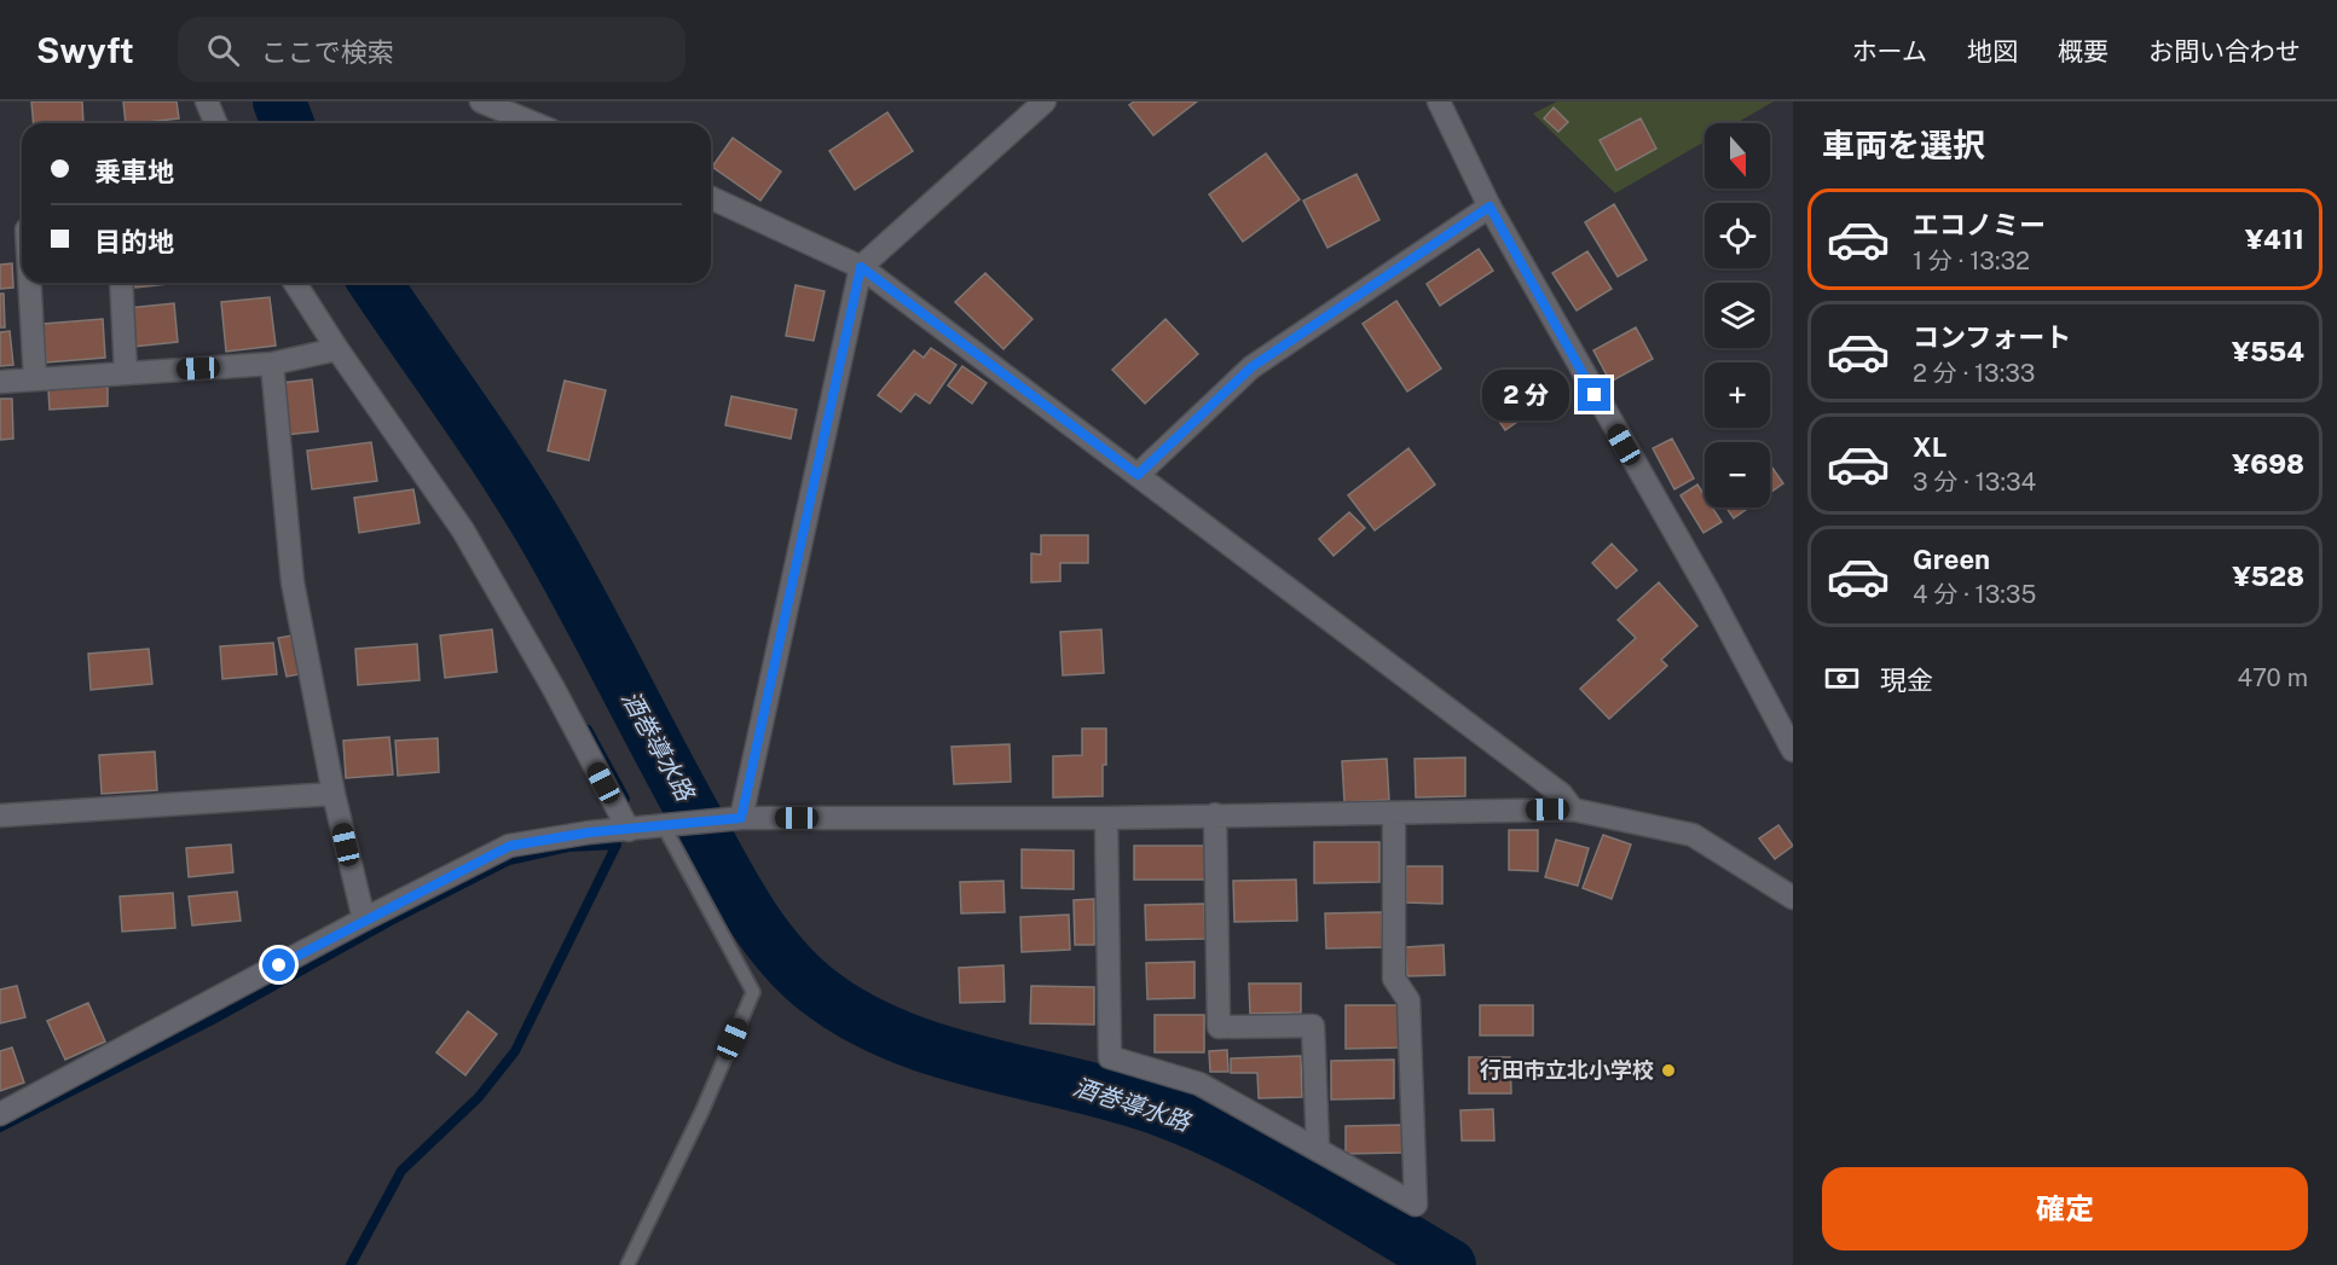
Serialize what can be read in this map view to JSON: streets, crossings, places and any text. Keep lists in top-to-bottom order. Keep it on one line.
{"water":["酒巻導水路"],"places":["行田市立北小学校"],"north":"bottom","page":{"header":"Swyft","search":"ここで検索","nav":["ホーム","地図","概要","お問い合わせ"],"heading":"車両を選択","map_buttons":["+","−"],"banner":["乗車地","目的地"],"list":[{"name":"エコノミー","note":"1 分 · 13:32","value":"¥411"},{"name":"コンフォート","note":"2 分 · 13:33","value":"¥554"},{"name":"XL","note":"3 分 · 13:34","value":"¥698"},{"name":"Green","note":"4 分 · 13:35","value":"¥528"}],"bubble":"2 分","pay":["現金","470 m"],"buttons":"確定"}}
